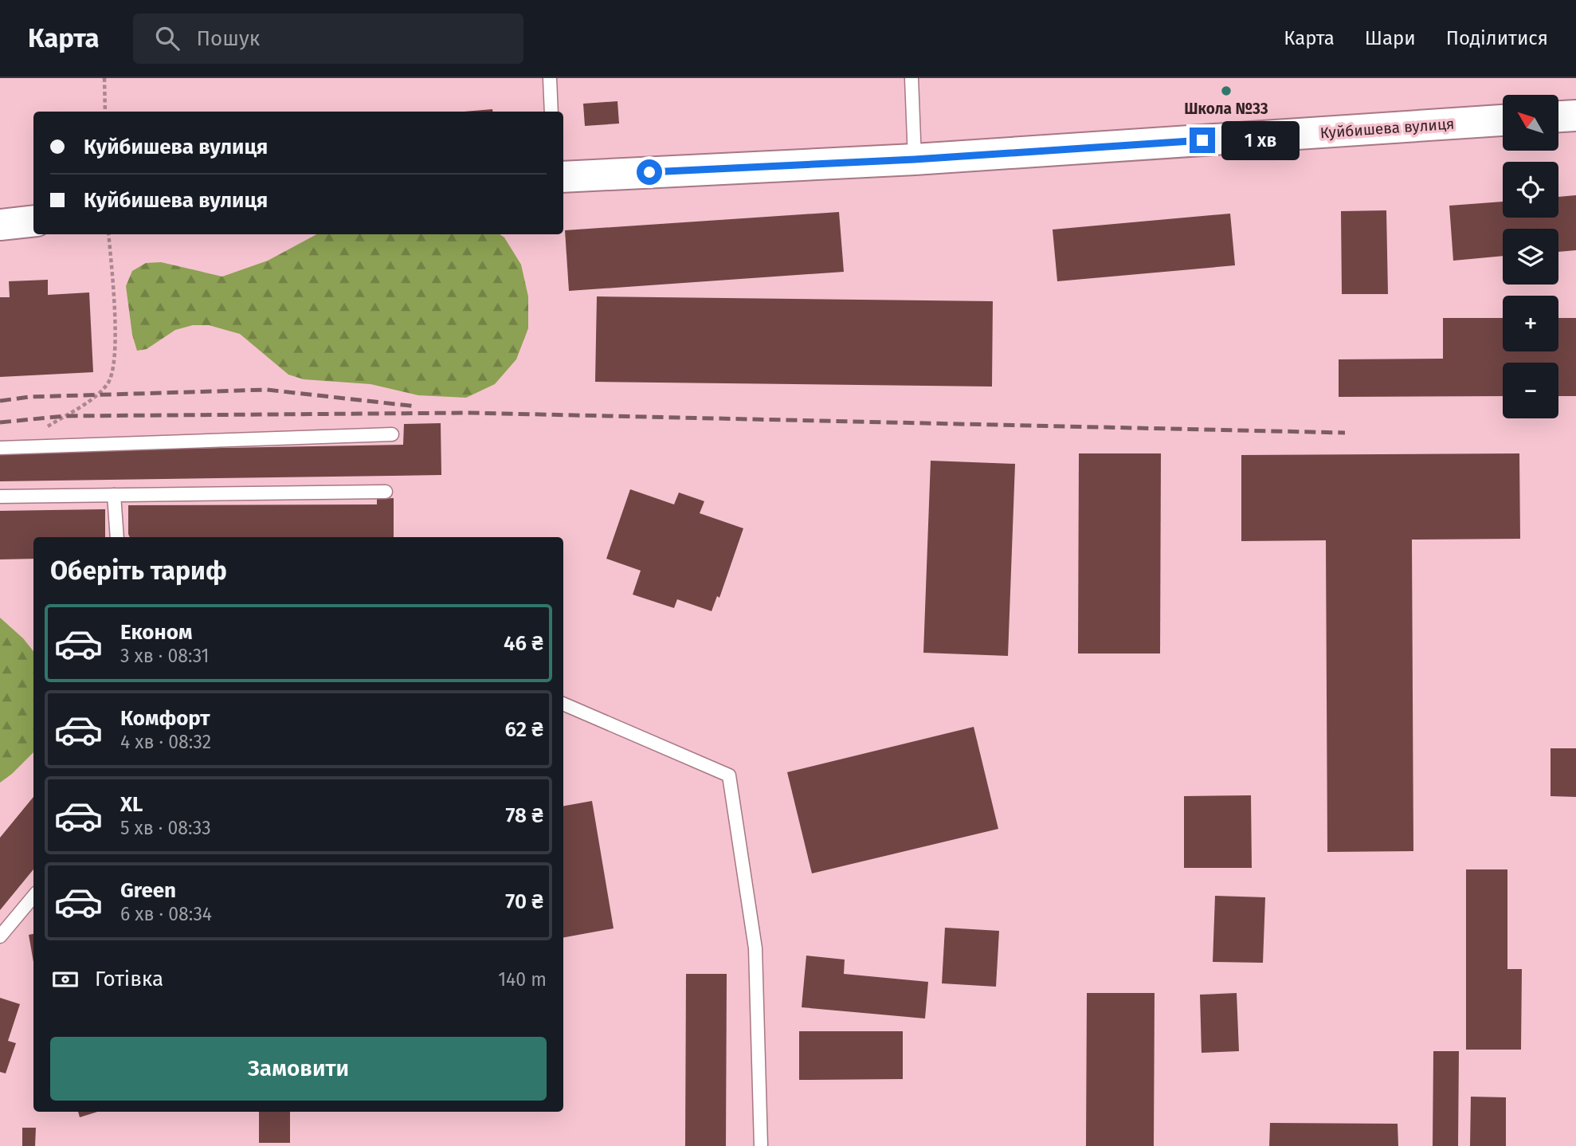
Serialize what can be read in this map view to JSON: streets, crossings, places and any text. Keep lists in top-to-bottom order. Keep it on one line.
{"streets":{"main road":["Куйбишева вулиця"]},"places":["Школа №33"],"north":"top left","page":{"header":"Карта","search":"Пошук","nav":["Карта","Шари","Поділитися"],"map_buttons":["+","−"],"banner":["Куйбишева вулиця","Куйбишева вулиця"],"bubble":"1 хв","heading":"Оберіть тариф","list":[{"name":"Економ","note":"3 хв · 08:31","value":"46 ₴"},{"name":"Комфорт","note":"4 хв · 08:32","value":"62 ₴"},{"name":"XL","note":"5 хв · 08:33","value":"78 ₴"},{"name":"Green","note":"6 хв · 08:34","value":"70 ₴"}],"pay":["Готівка","140 m"],"buttons":"Замовити"}}
